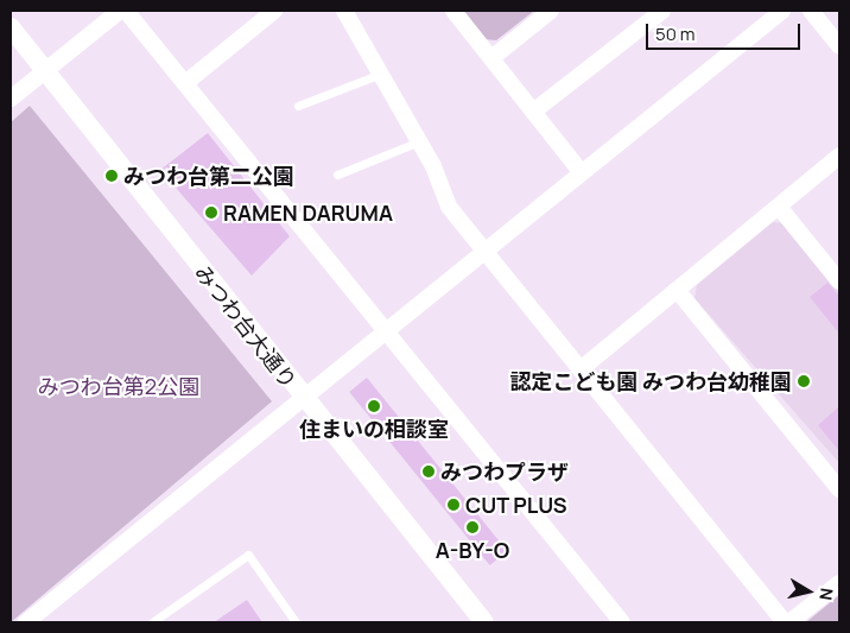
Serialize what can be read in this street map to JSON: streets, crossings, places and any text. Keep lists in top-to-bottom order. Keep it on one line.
{"streets":{"street":["みつわ台大通り"]},"parks":["みつわ台第2公園"],"places":["みつわ台第二公園","RAMEN DARUMA","認定こども園 みつわ台幼稚園","住まいの相談室","みつわプラザ","CUT PLUS","A-BY-O"],"scale_bar":"50 m","north":"right"}
